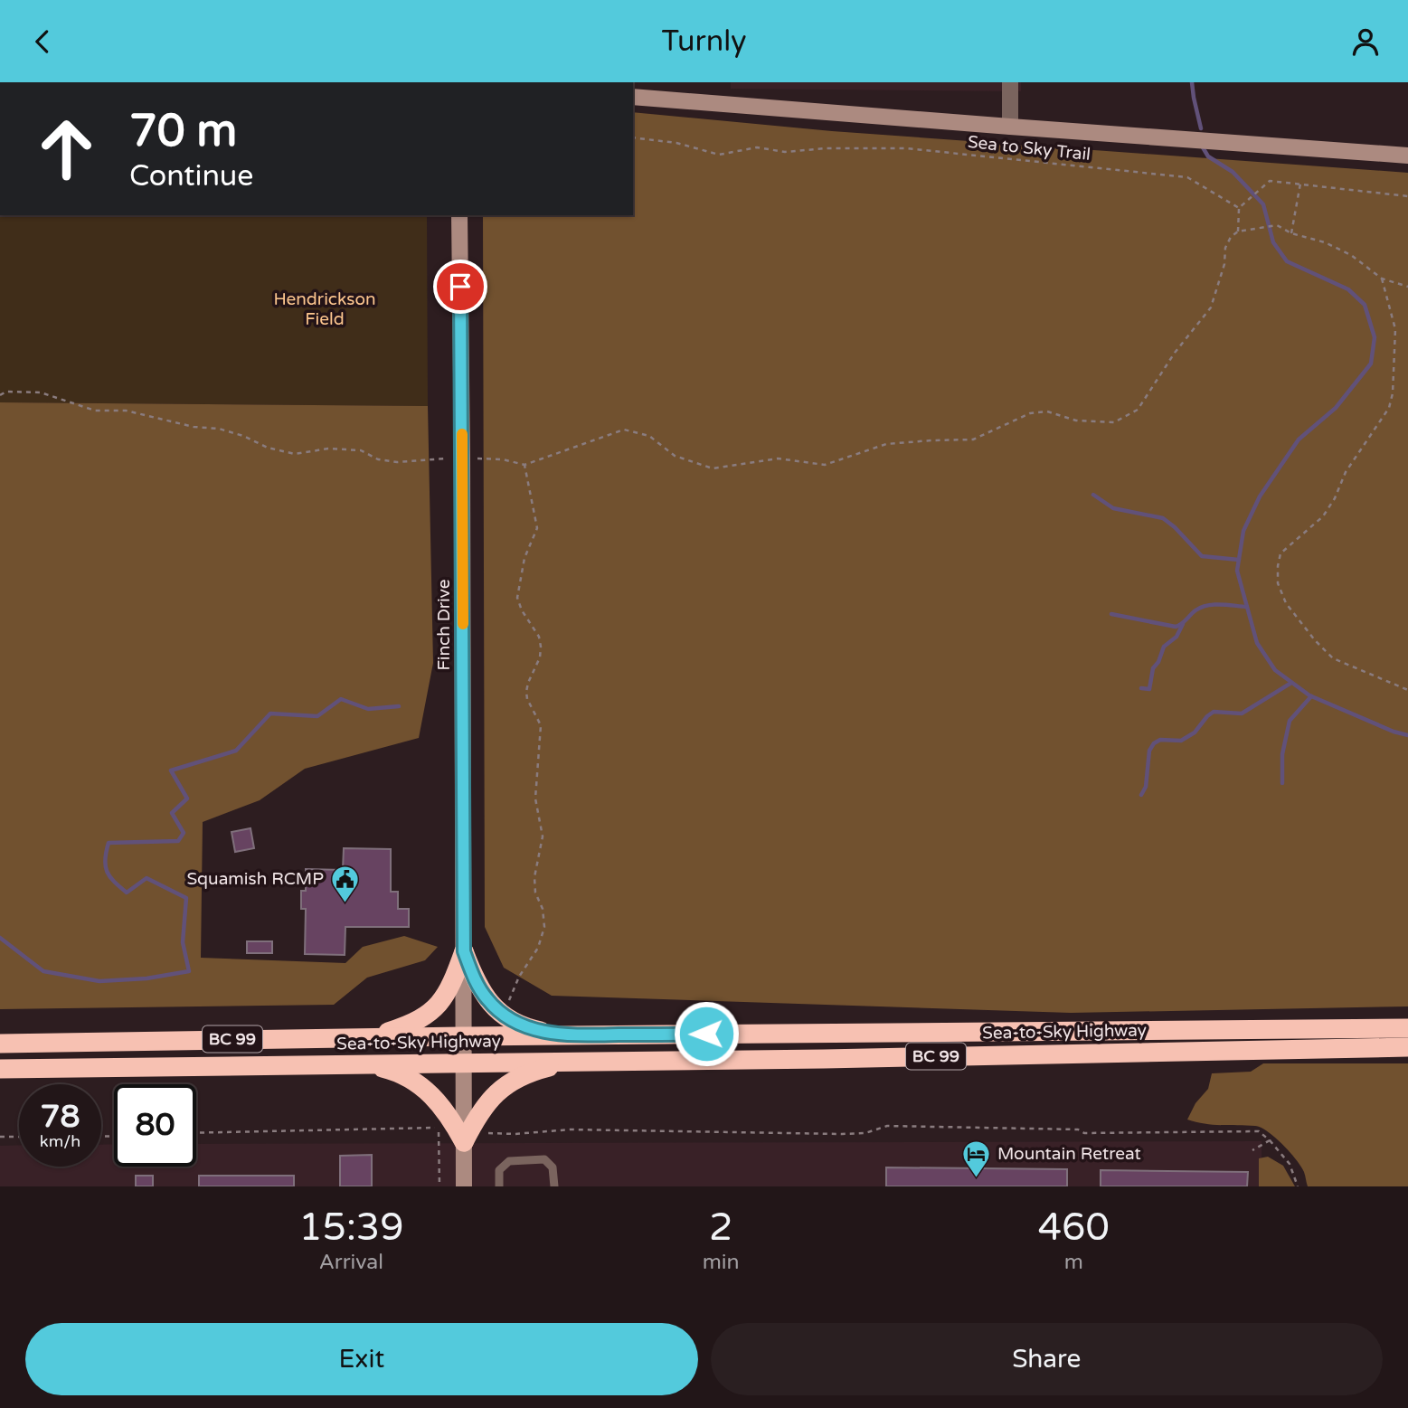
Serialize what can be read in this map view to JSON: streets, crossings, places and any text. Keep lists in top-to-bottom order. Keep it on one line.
{"streets":{"highway":["Sea-to-Sky Highway","BC 99"],"street":["Finch Drive"],"path":["Sea to Sky Trail"]},"crossings":[["Finch Drive","Sea-to-Sky Highway"]],"parks":["Hendrickson Field"],"places":{"public building":["Squamish RCMP"],"hotel":["Mountain Retreat"]},"page":{"header":"Turnly","turn":["70 m","Continue"],"speed":"78 km/h","limit":"80","eta":["15:39","Arrival","2","min","460","m"],"buttons":["Exit","Share"]}}
